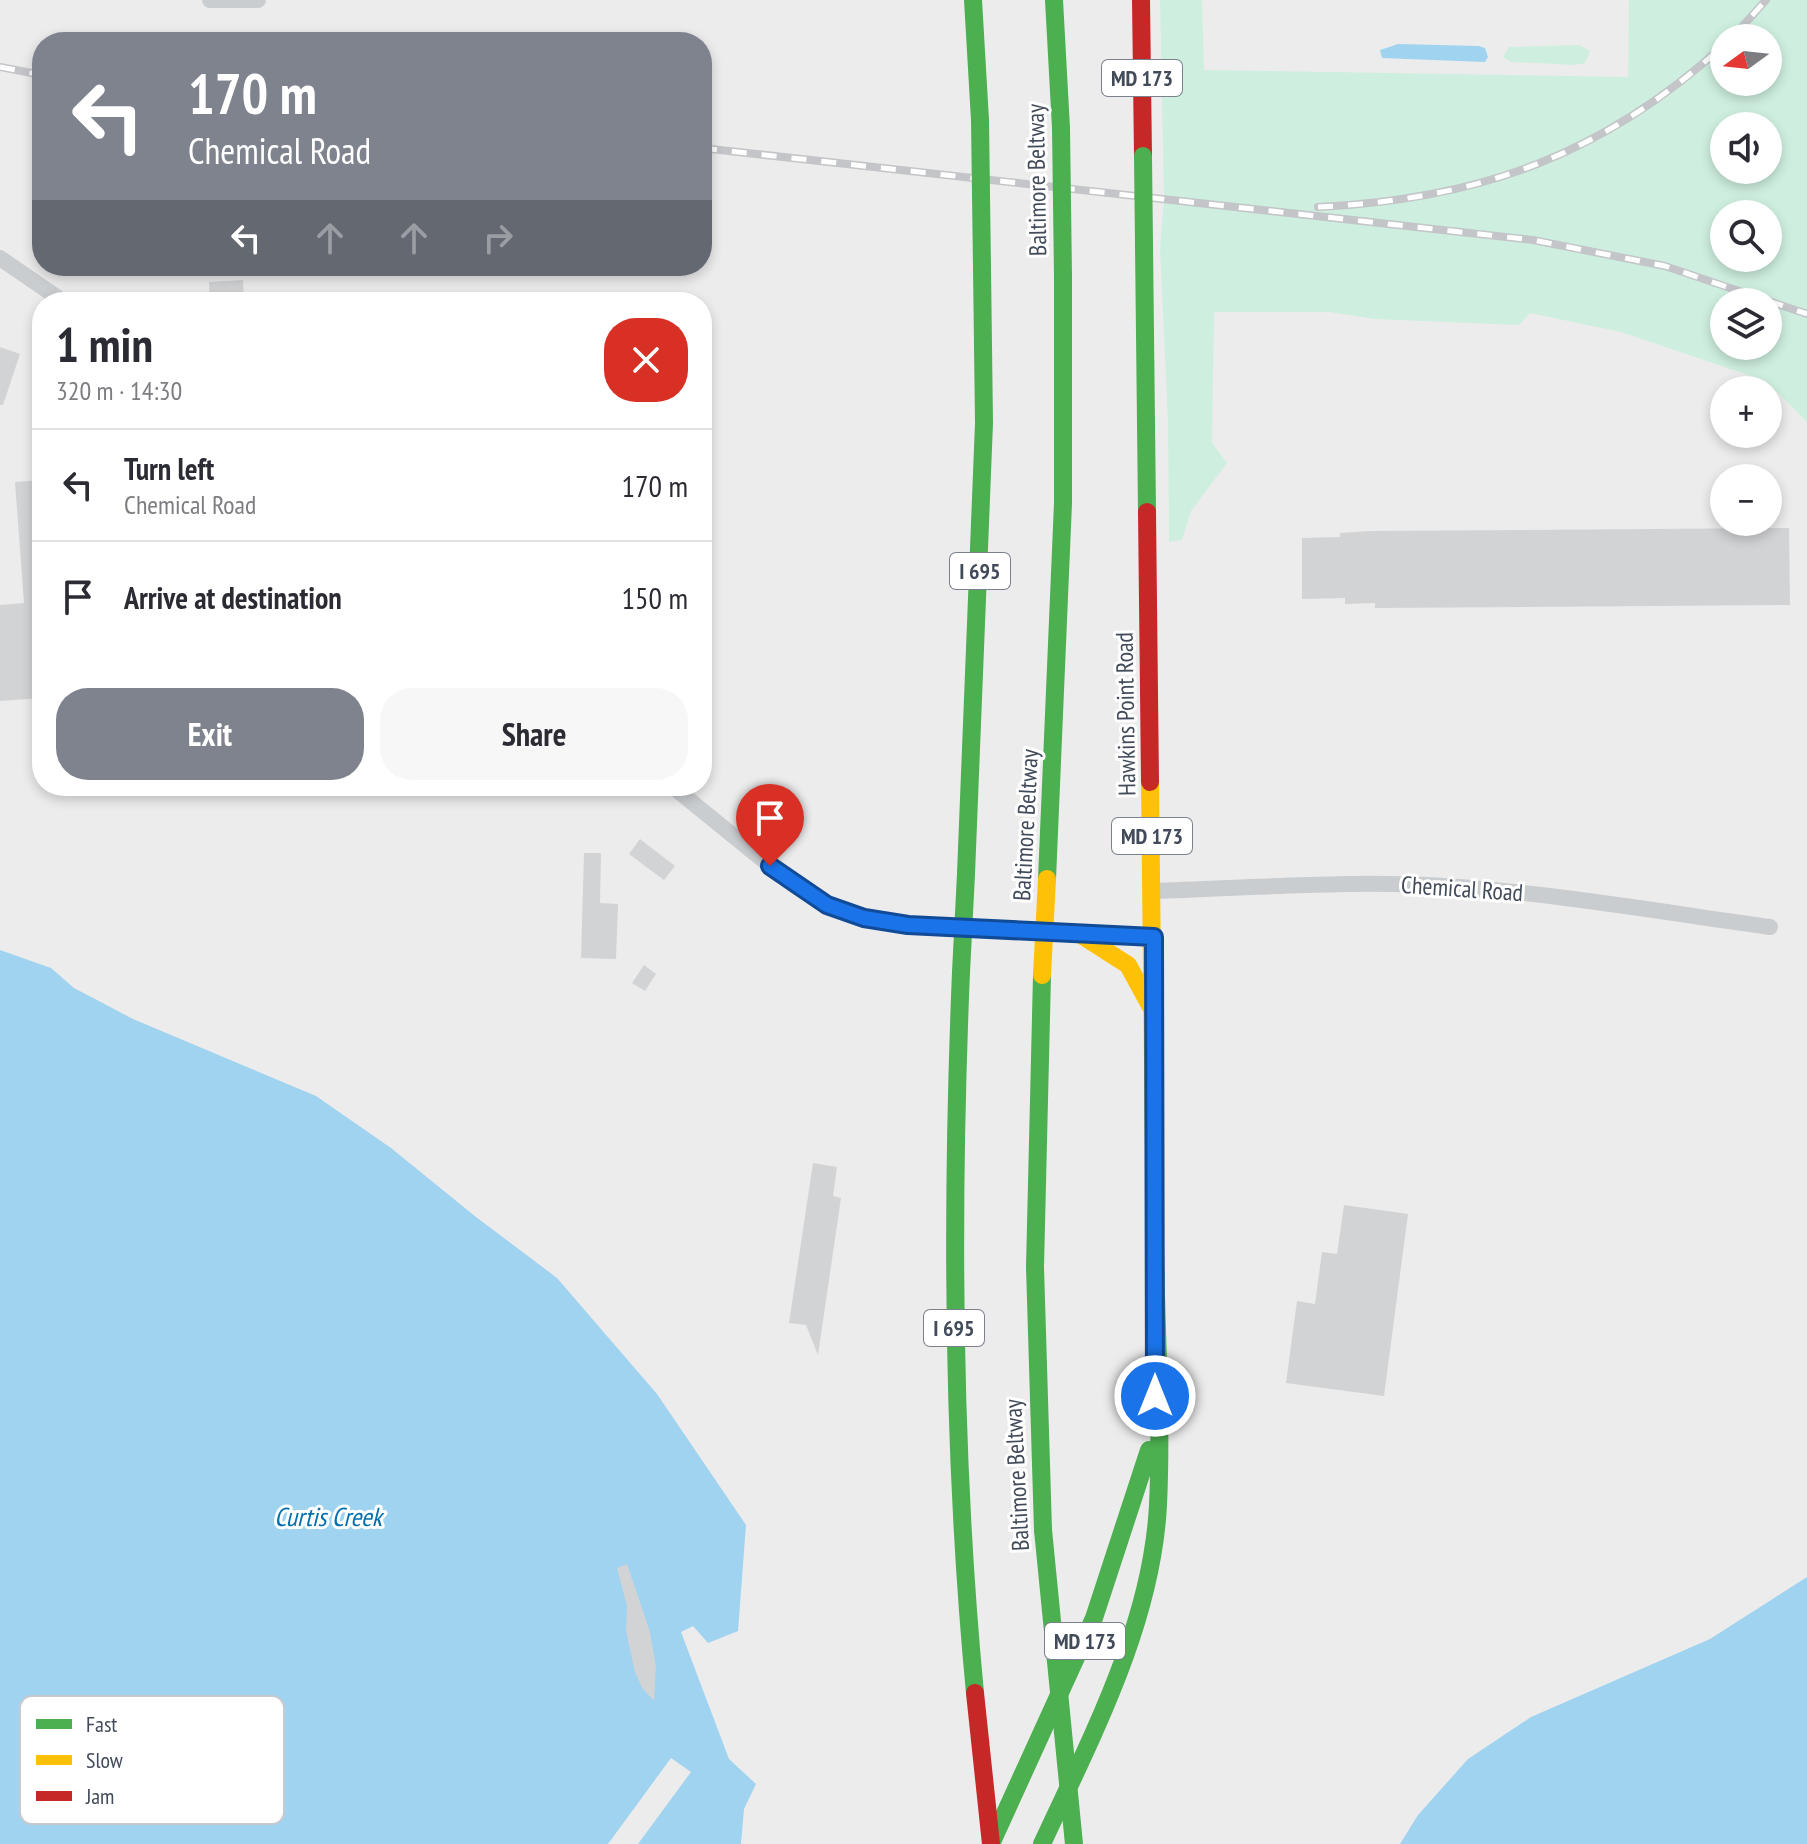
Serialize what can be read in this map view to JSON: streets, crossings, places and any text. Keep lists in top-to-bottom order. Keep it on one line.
{"streets":{"main road":["MD 173","Baltimore Beltway","I 695","Hawkins Point Road"],"street":["Chemical Road"]},"crossings":[["MD 173","I 695"],["MD 173","Hawkins Point Road"],["Hawkins Point Road","Chemical Road"]],"water":["Curtis Creek"],"legend":["Fast","Slow","Jam"],"north":"left","page":{"map_buttons":["+","−"],"turn":["170 m","Chemical Road"],"heading":["1 min","320 m · 14:30"],"list":[{"name":"Turn left","note":"Chemical Road","value":"170 m"},{"name":"Arrive at destination","value":"150 m"}],"buttons":["Exit","Share"]}}
